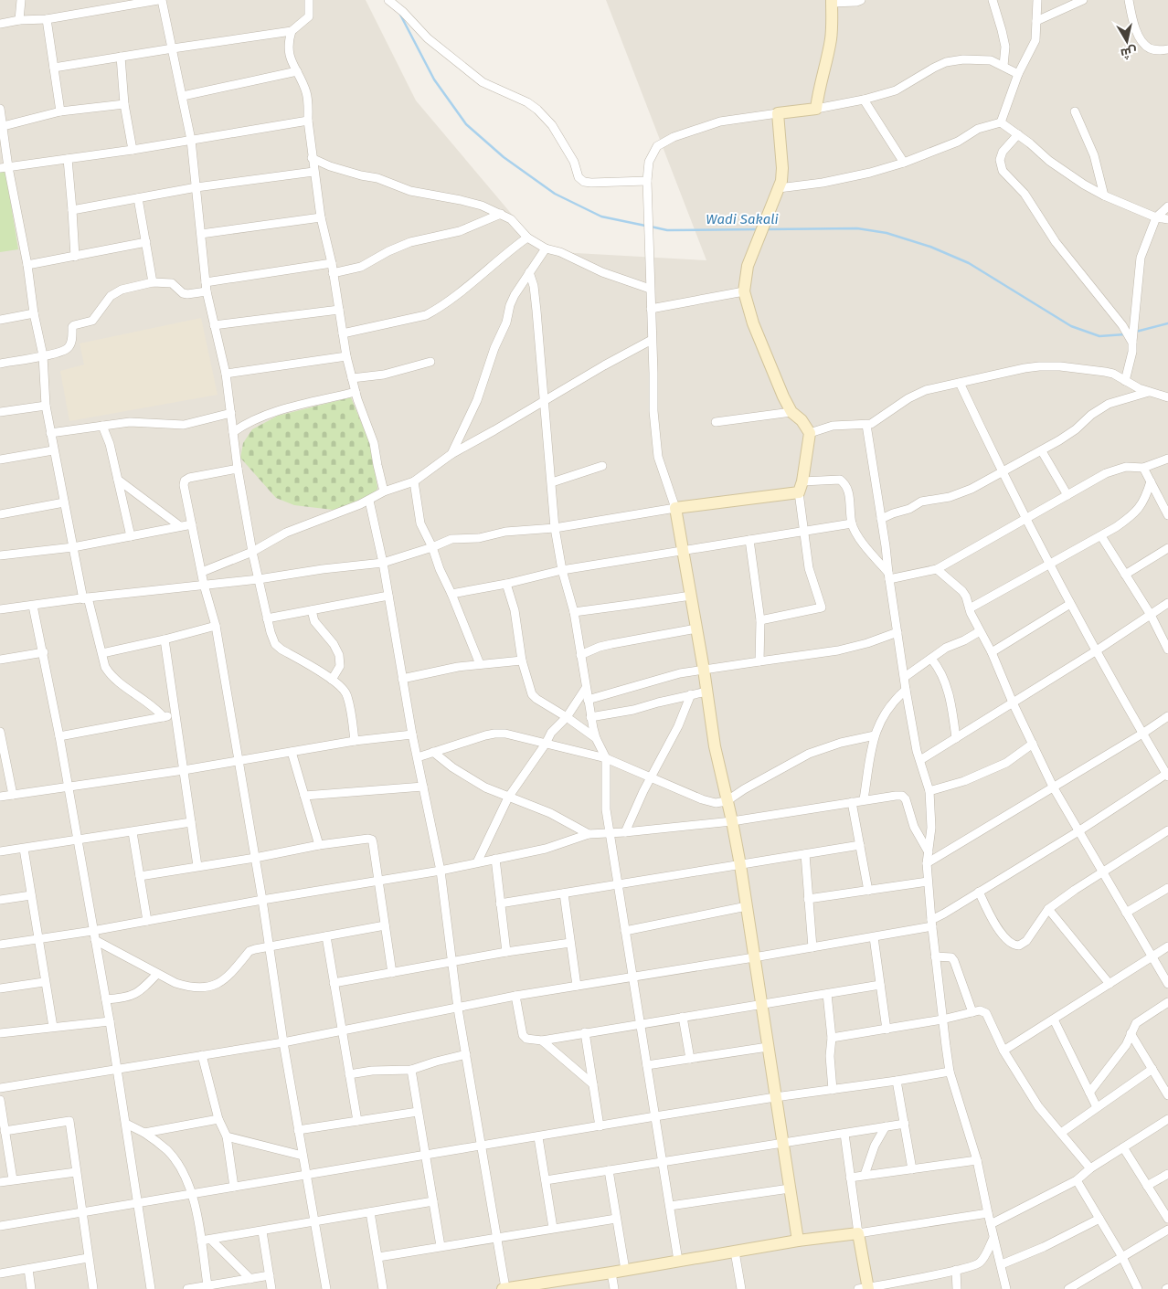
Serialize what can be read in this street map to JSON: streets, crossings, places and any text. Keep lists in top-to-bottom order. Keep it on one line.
{"water":["Wadi Sakali"],"north":"bottom"}
